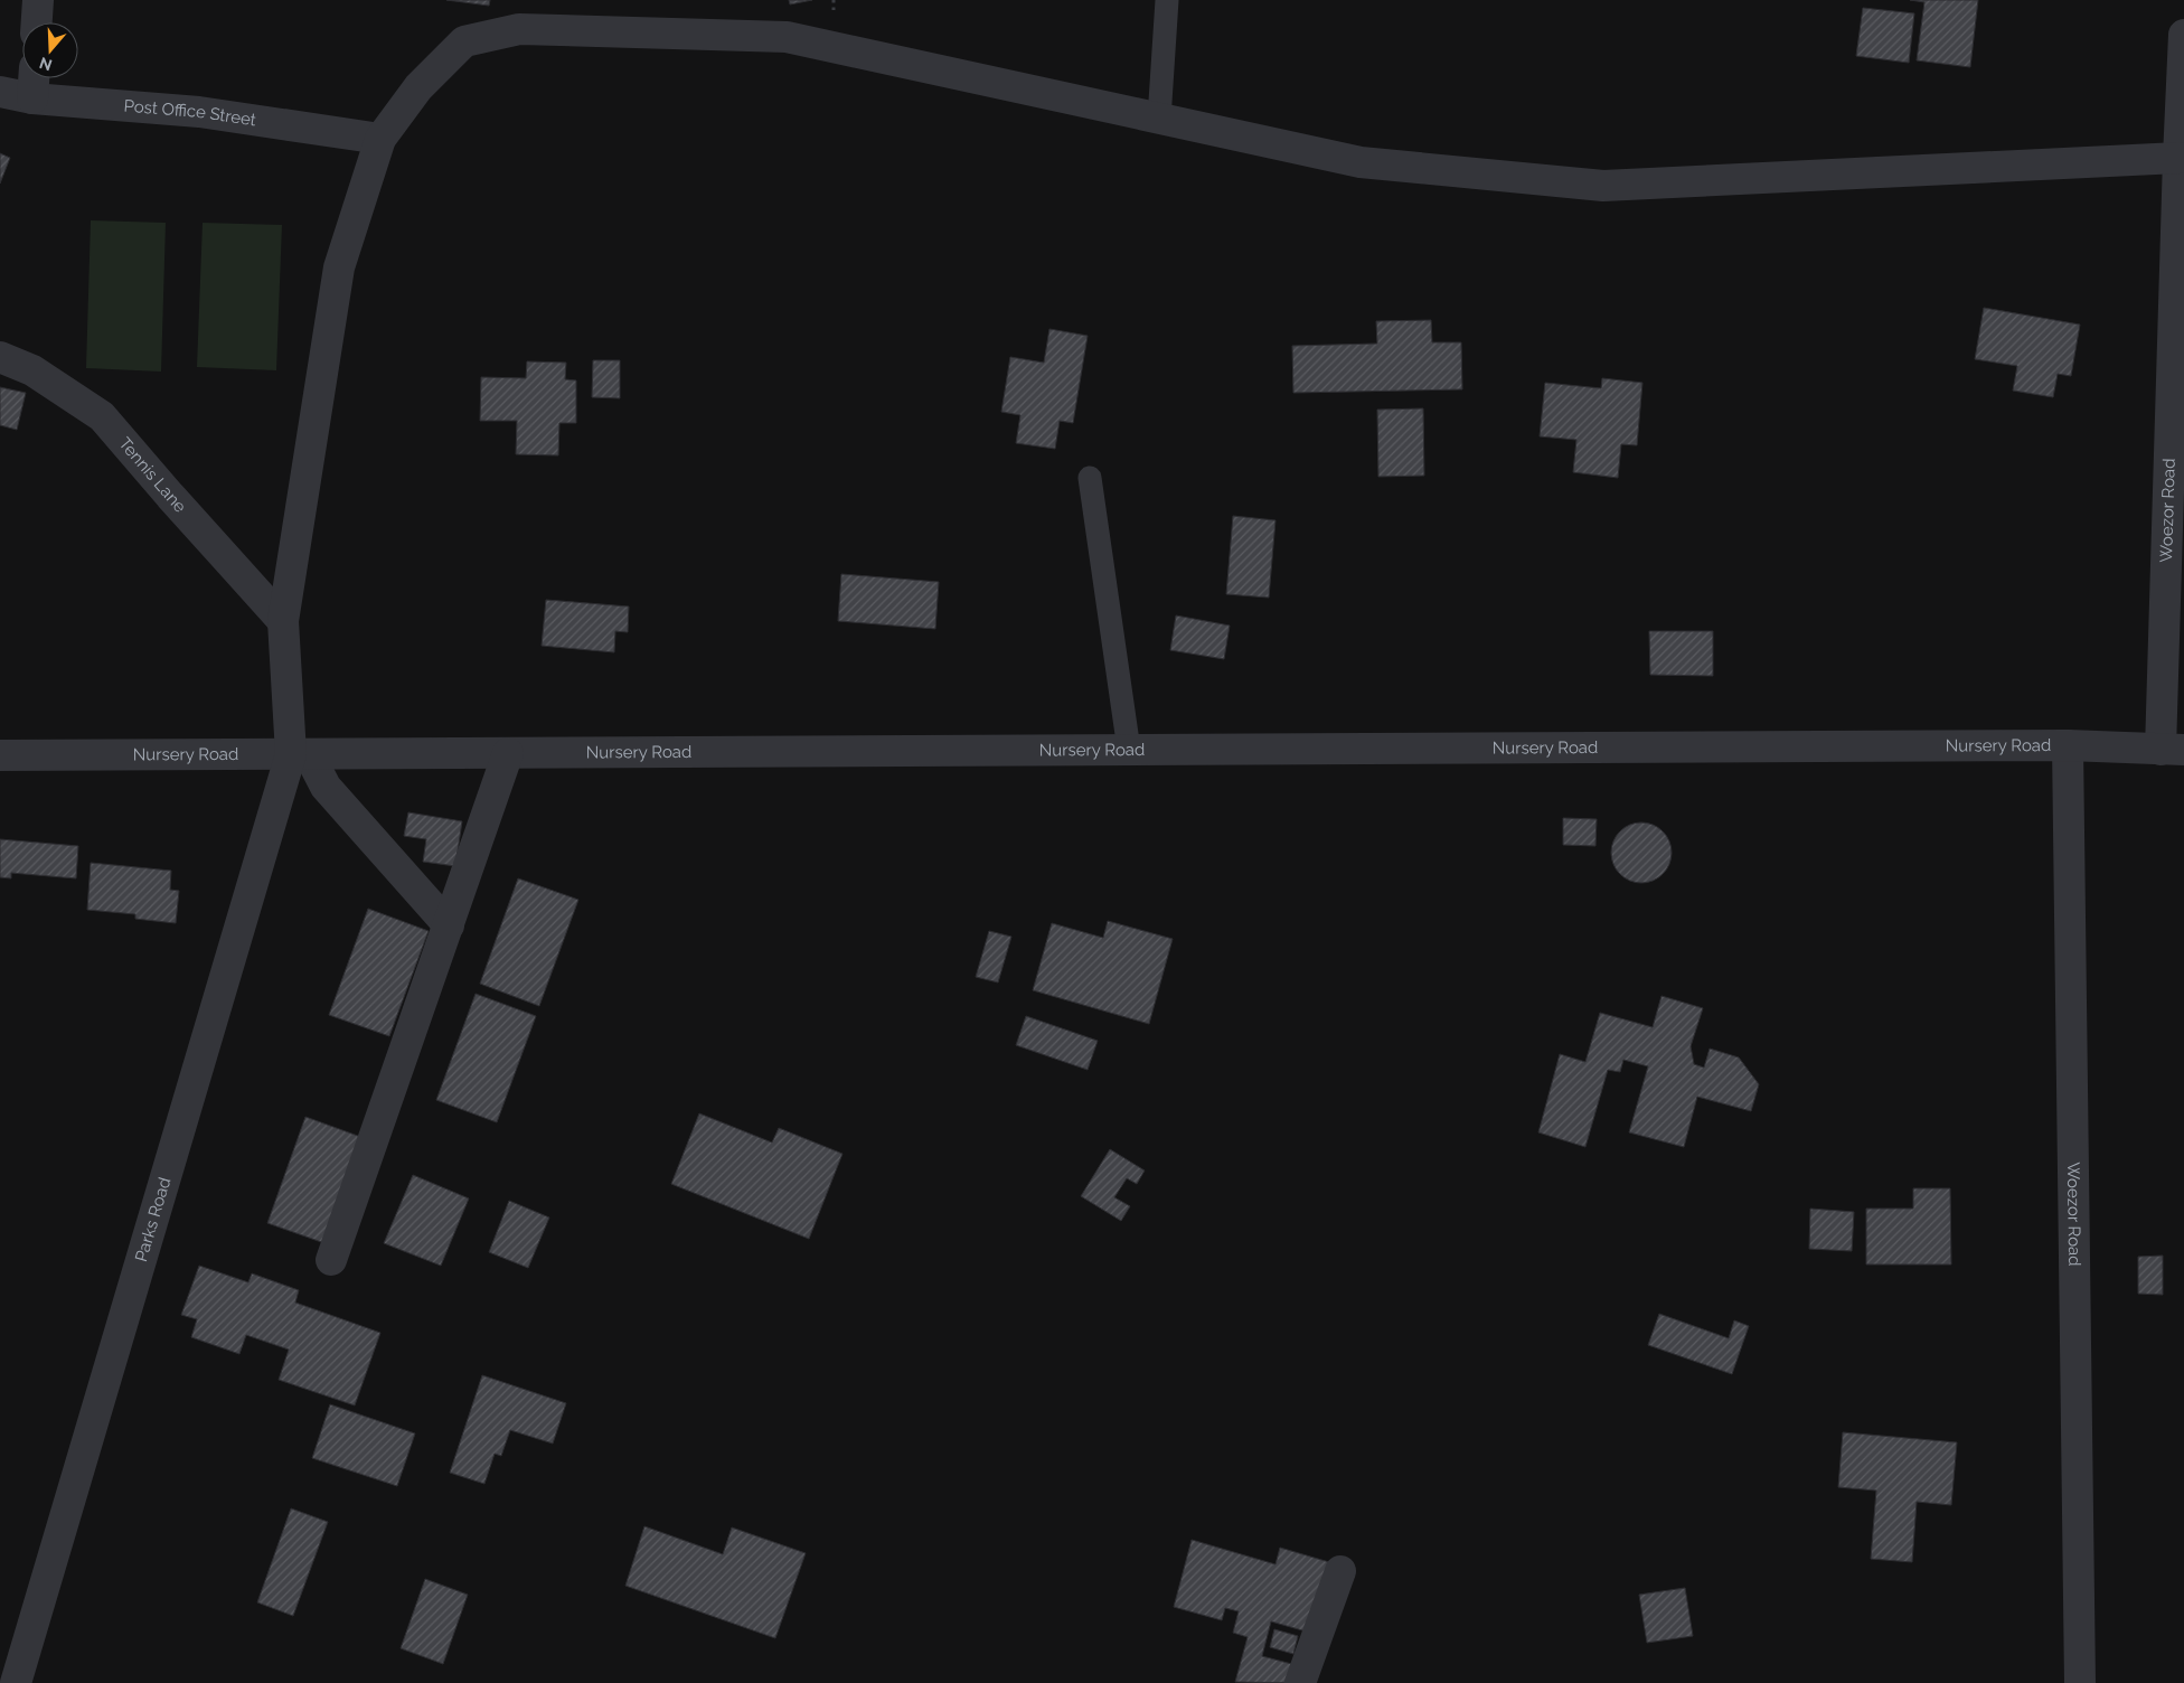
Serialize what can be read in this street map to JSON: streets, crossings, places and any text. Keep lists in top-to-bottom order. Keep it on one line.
{"streets":{"street":["Post Office Street","Tennis Lane","Woezor Road","Nursery Road","Parks Road"]},"crossings":[["Woezor Road","Nursery Road"],["Nursery Road","Parks Road"]],"north":"bottom"}
